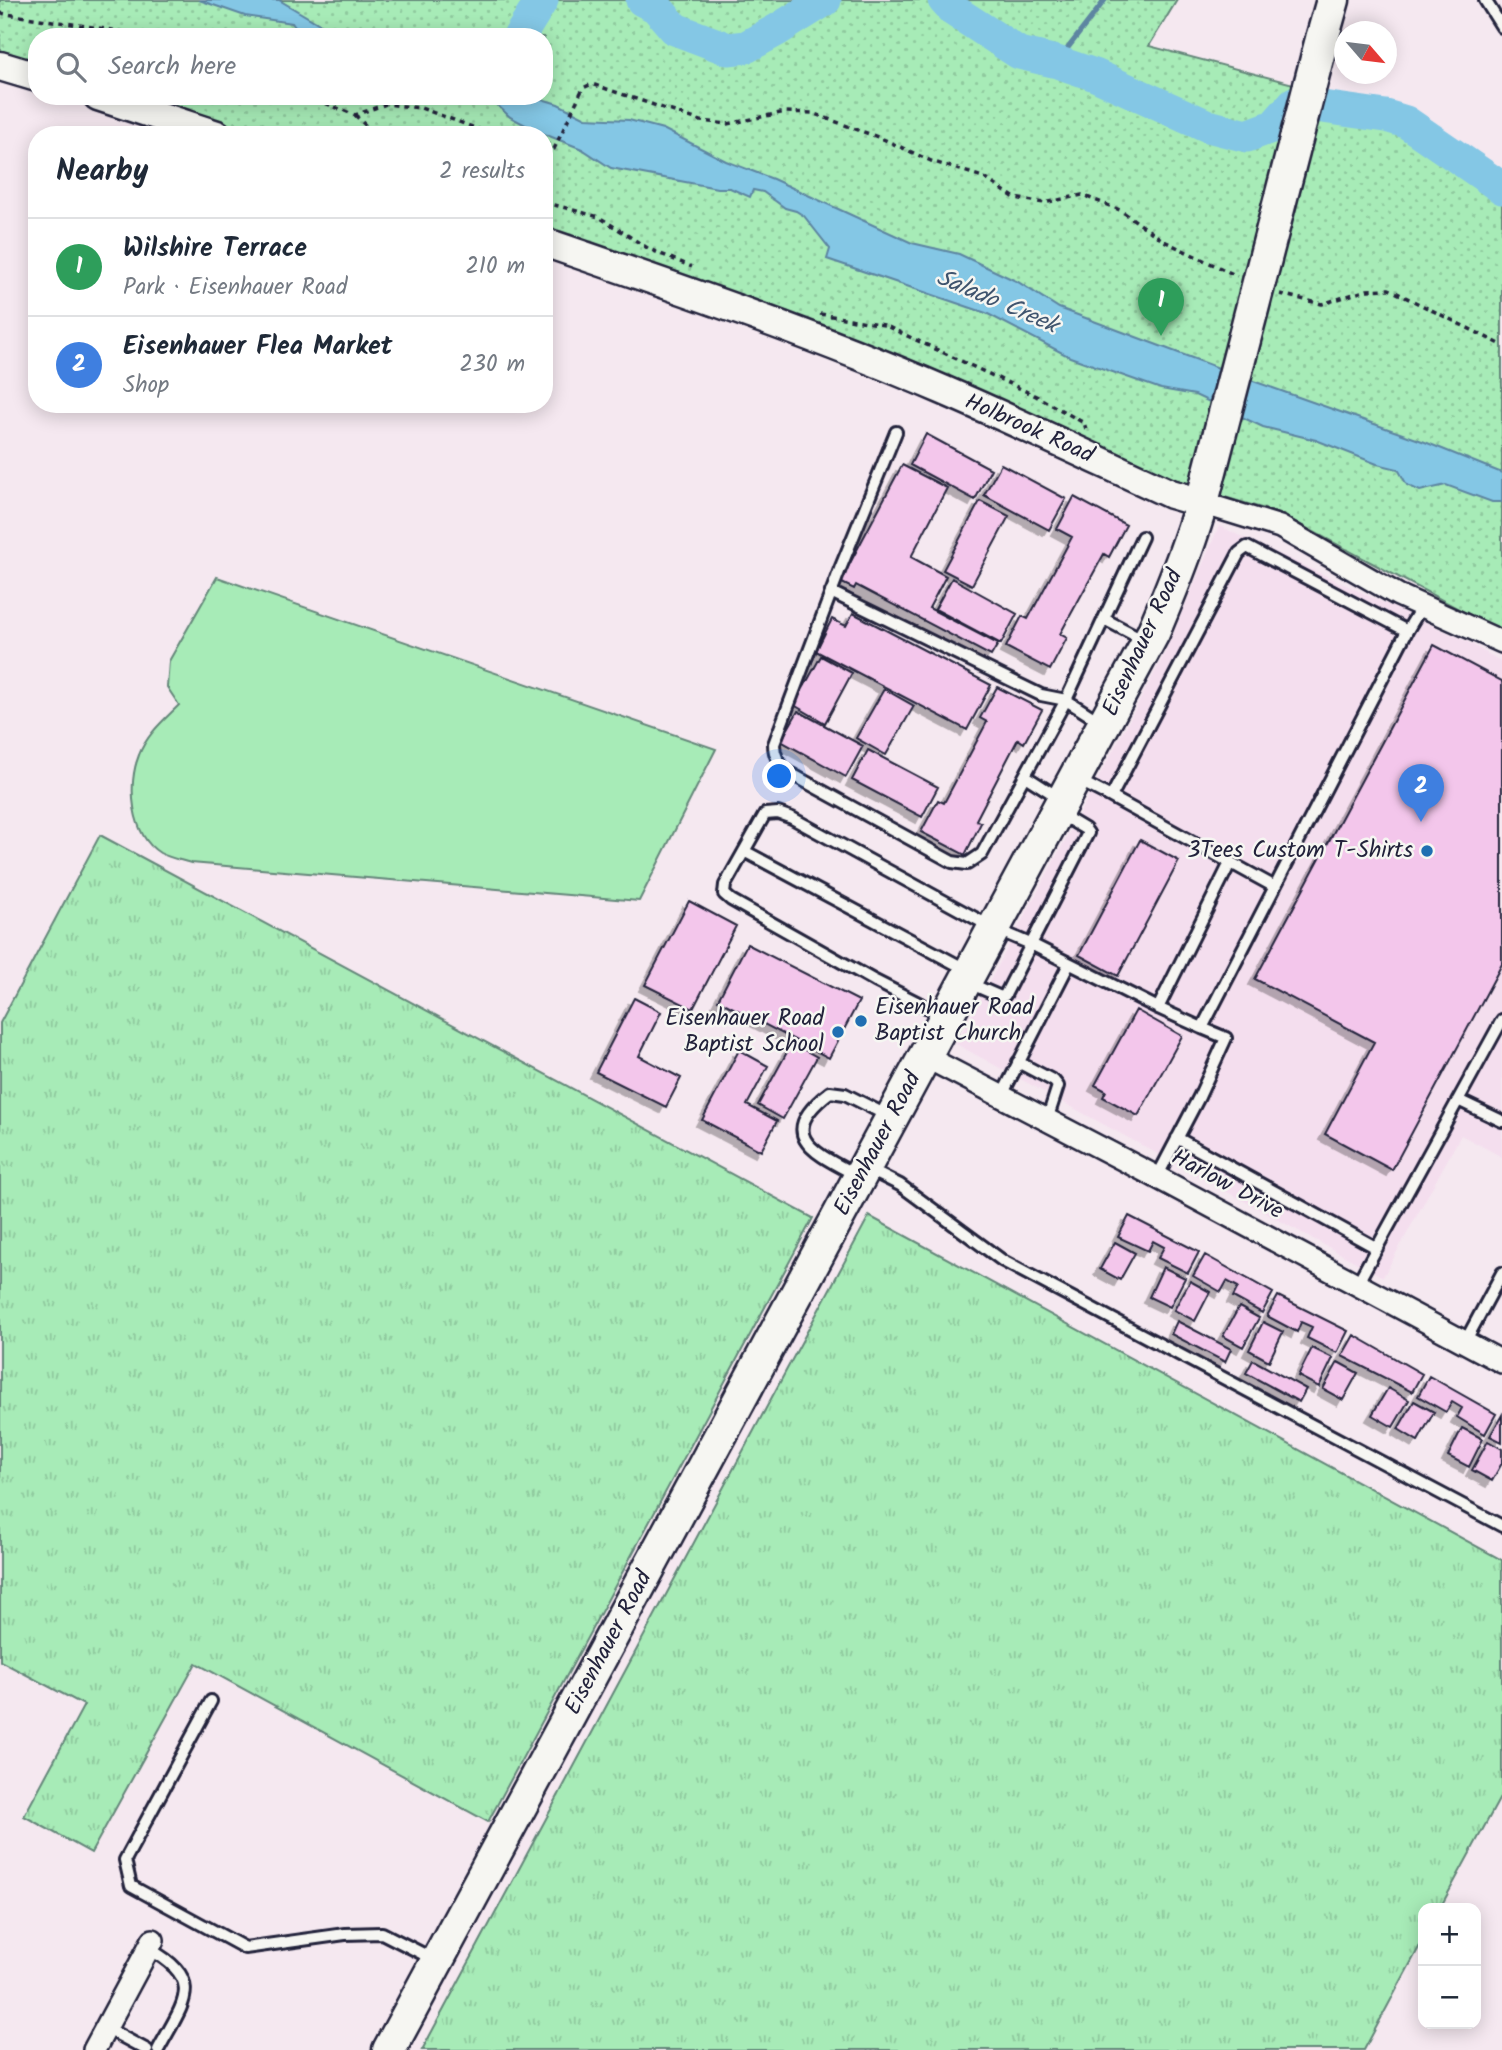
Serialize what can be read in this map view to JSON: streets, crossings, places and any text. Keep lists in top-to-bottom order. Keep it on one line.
{"streets":{"main road":["Eisenhauer Road"],"street":["Holbrook Road","Harlow Drive"]},"crossings":[["Holbrook Road","Eisenhauer Road"],["Eisenhauer Road","Harlow Drive"]],"water":["Salado Creek"],"places":["3Tees Custom T-Shirts","Eisenhauer Road Baptist Church","Eisenhauer Road Baptist School"],"north":"bottom right","page":{"search":"Search here","heading":["Nearby","2 results"],"list":[{"mark":"1","name":"Wilshire Terrace","note":"Park · Eisenhauer Road","value":"210 m"},{"mark":"2","name":"Eisenhauer Flea Market","note":"Shop","value":"230 m"}],"pins":["1","2"],"map_buttons":["+","−"]}}
